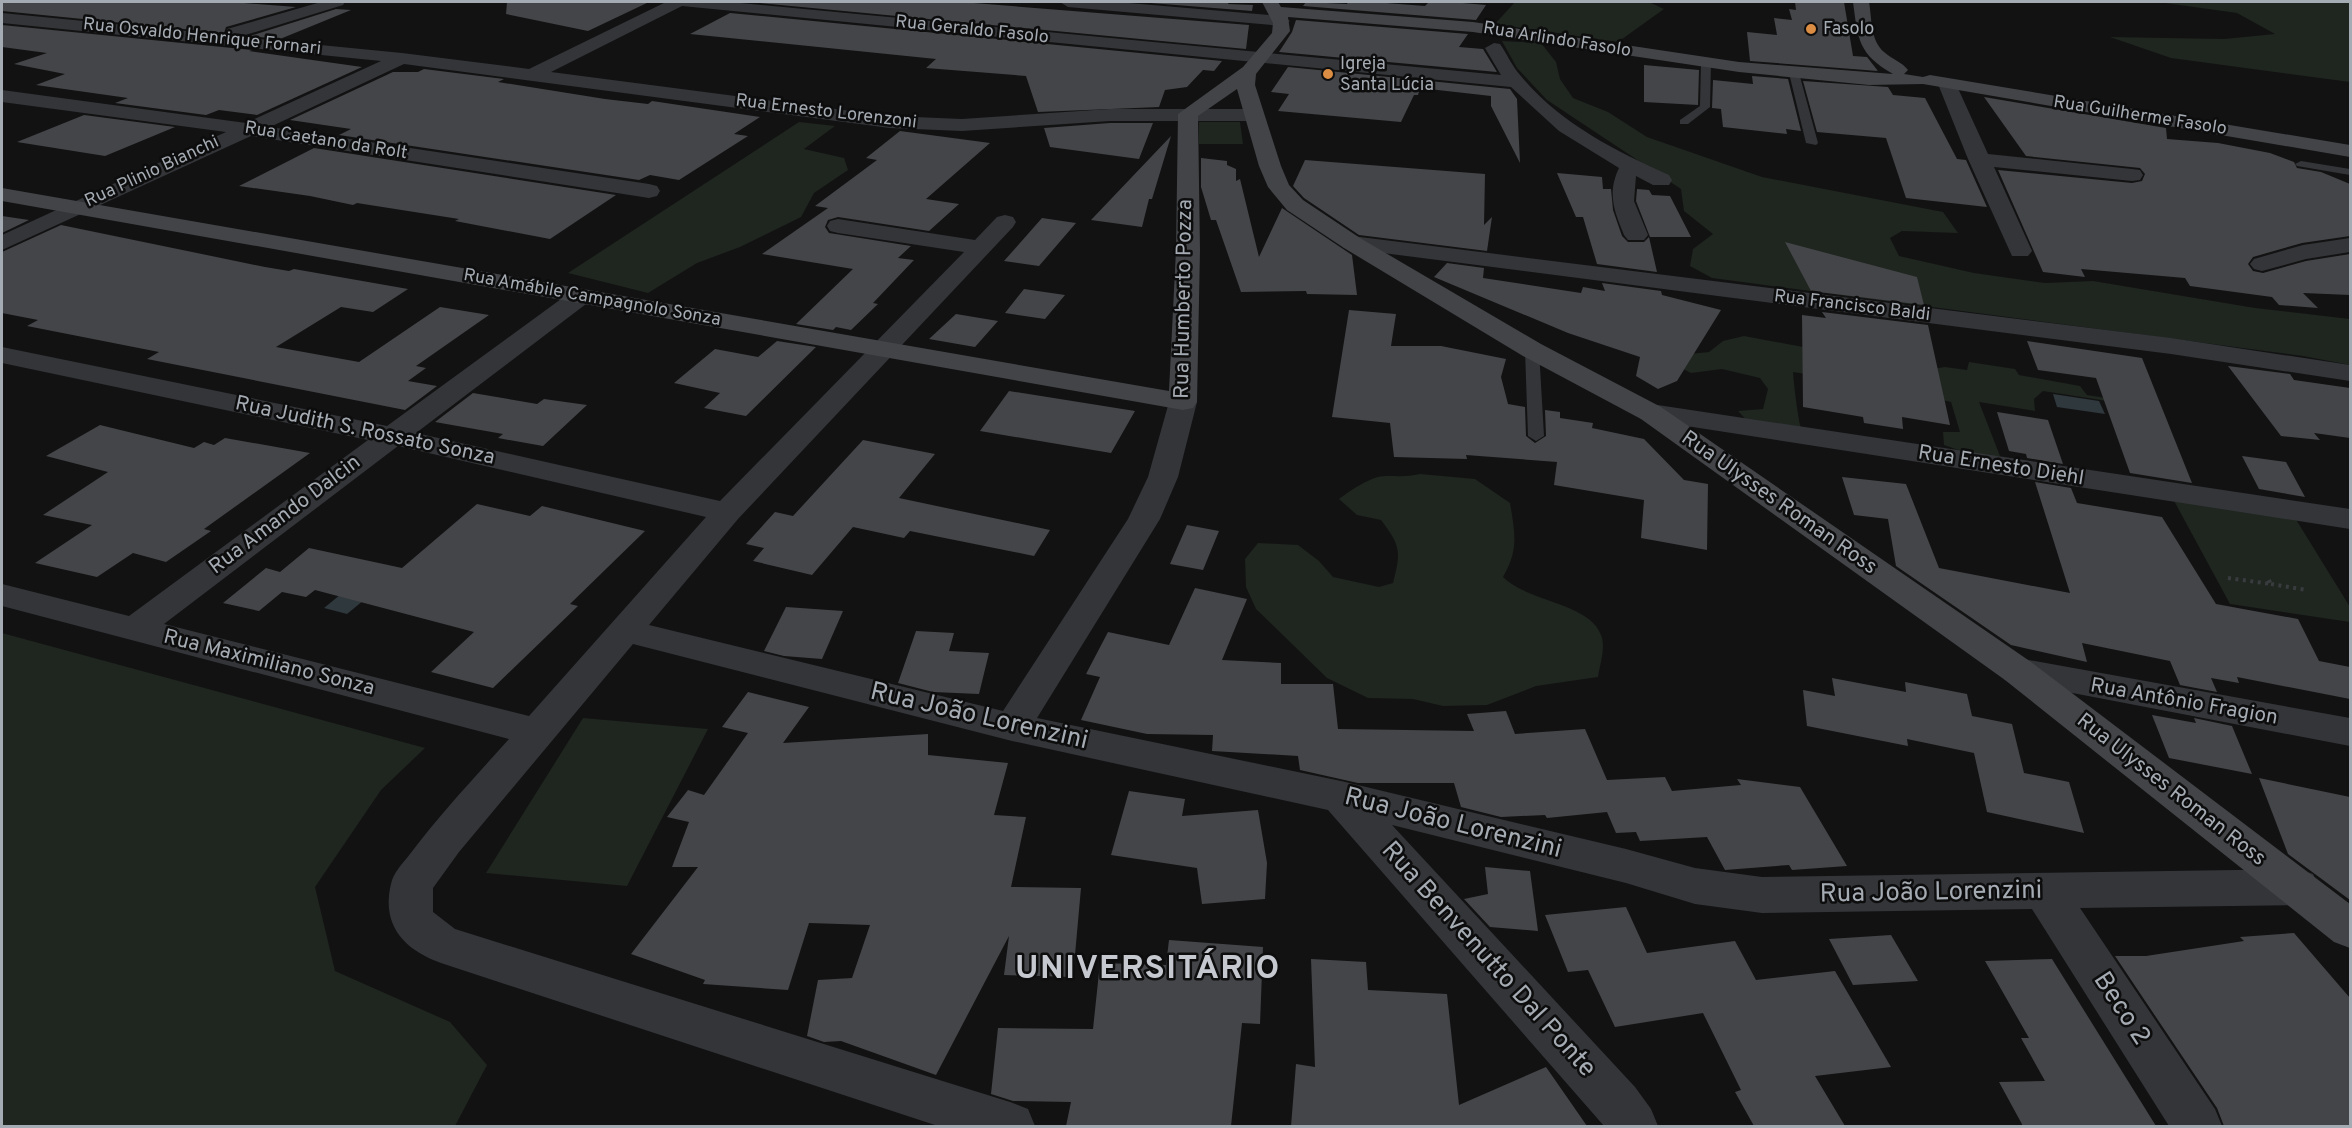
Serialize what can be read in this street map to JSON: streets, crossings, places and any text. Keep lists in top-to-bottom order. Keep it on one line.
{"streets":{"street":["Rua Geraldo Fasolo","Rua Osvaldo Henrique Fornari","Rua Arlindo Fasolo","Rua Ernesto Lorenzoni","Rua Guilherme Fasolo","Rua Caetano da Rolt","Rua Plinio Bianchi","Rua Amábile Campagnolo Sonza","Rua Humberto Pozza","Rua Francisco Baldi","Rua Judith S. Rossato Sonza","Rua Ernesto Diehl","Rua Ulysses Roman Ross","Rua Amando Dalcin","Rua Maximiliano Sonza","Rua Antônio Fragion","Rua João Lorenzini","Rua Benvenutto Dal Ponte","Beco 2"]},"crossings":[["Rua Geraldo Fasolo","Rua Ulysses Roman Ross"],["Rua Osvaldo Henrique Fornari","Rua Ernesto Lorenzoni"],["Rua Osvaldo Henrique Fornari","Rua Plinio Bianchi"],["Rua Arlindo Fasolo","Rua Guilherme Fasolo"],["Rua Ernesto Lorenzoni","Rua Plinio Bianchi"],["Rua Ernesto Lorenzoni","Rua Humberto Pozza"],["Rua Ernesto Lorenzoni","Rua Ulysses Roman Ross"],["Rua Caetano da Rolt","Rua Plinio Bianchi"],["Rua Plinio Bianchi","Rua Amábile Campagnolo Sonza"],["Rua Amábile Campagnolo Sonza","Rua Humberto Pozza"],["Rua Amábile Campagnolo Sonza","Rua Amando Dalcin"],["Rua Humberto Pozza","Rua João Lorenzini"],["Rua Francisco Baldi","Rua Ulysses Roman Ross"],["Rua Judith S. Rossato Sonza","Rua Amando Dalcin"],["Rua Ernesto Diehl","Rua Ulysses Roman Ross"],["Rua Ulysses Roman Ross","Rua Antônio Fragion"],["Rua Ulysses Roman Ross","Rua João Lorenzini"],["Rua Amando Dalcin","Rua Maximiliano Sonza"],["Rua João Lorenzini","Rua Benvenutto Dal Ponte"],["Rua João Lorenzini","Beco 2"]],"districts":["UNIVERSITÁRIO"],"places":["Fasolo","Igreja Santa Lúcia"]}
